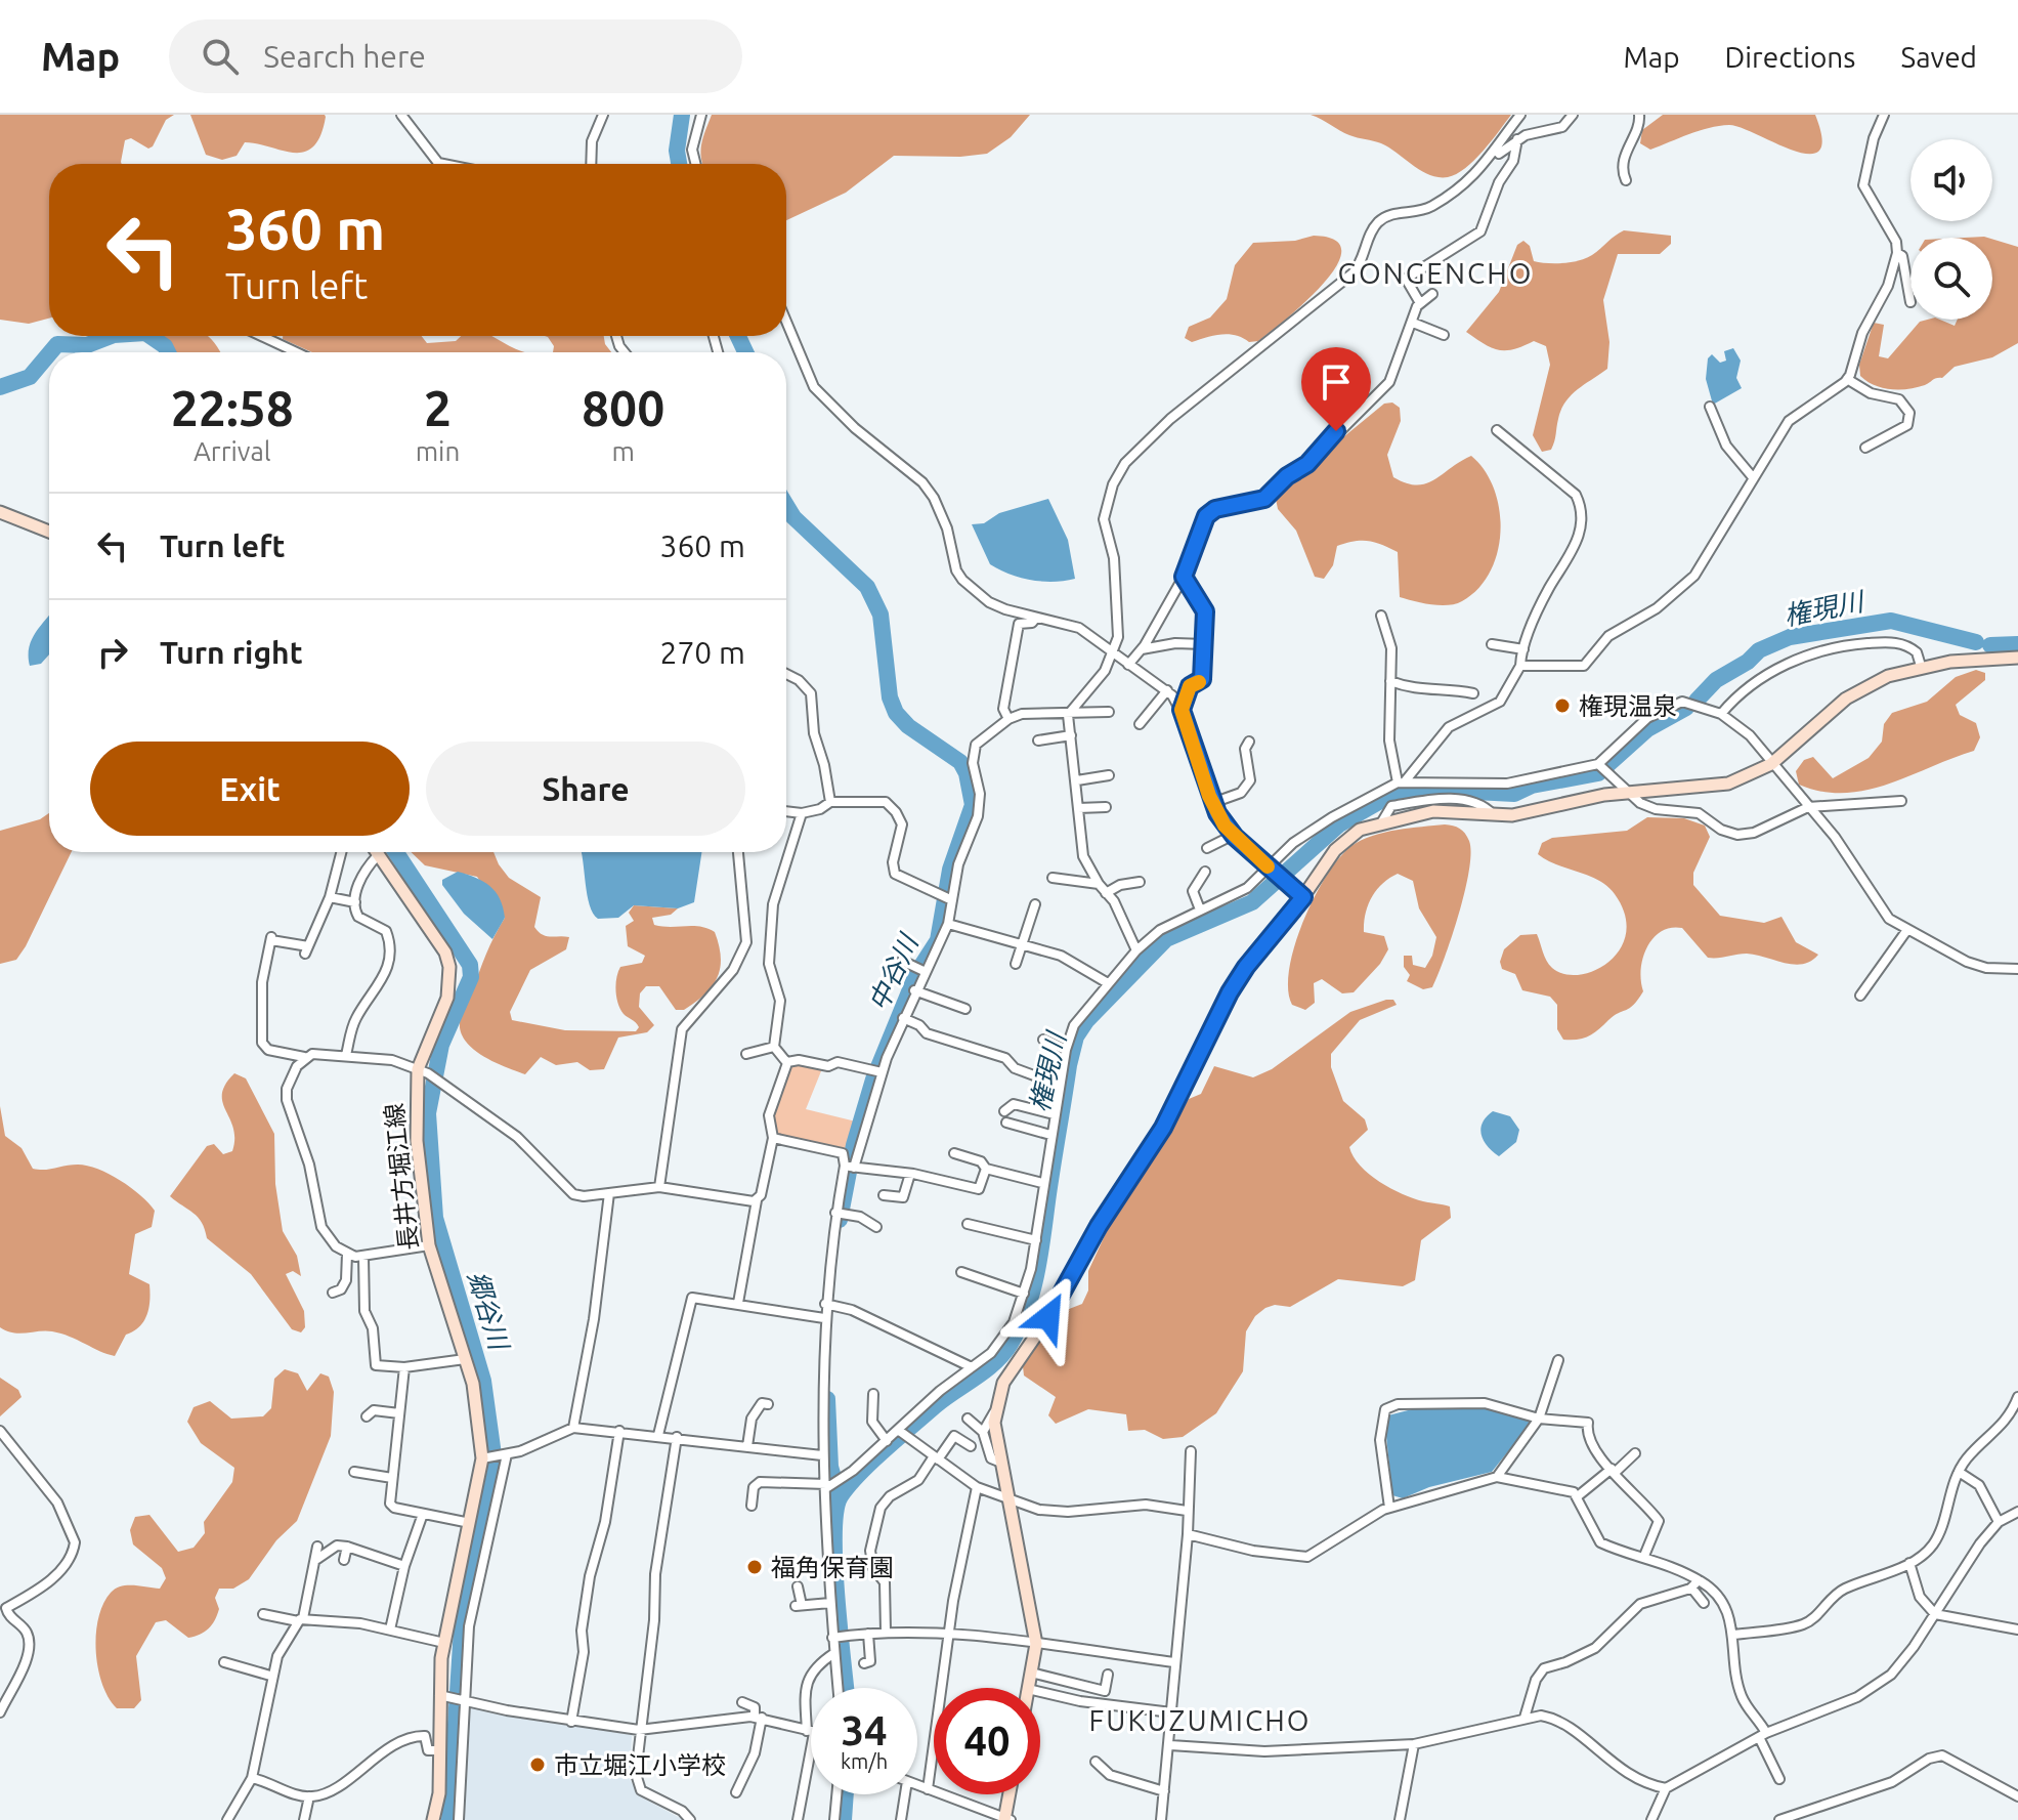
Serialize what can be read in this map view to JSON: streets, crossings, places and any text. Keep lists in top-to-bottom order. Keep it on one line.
{"streets":{"street":["長井方堀江線"]},"districts":["GONGENCHO","FUKUZUMICHO"],"water":["権現川","中谷川","郷谷川"],"places":["権現温泉","福角保育園","市立堀江小学校"],"page":{"header":"Map","search":"Search here","nav":["Map","Directions","Saved"],"turn":["360 m","Turn left"],"eta":["22:58","Arrival","2","min","800","m"],"list":[{"name":"Turn left","value":"360 m"},{"name":"Turn right","value":"270 m"}],"buttons":["Exit","Share"],"speed":"34 km/h","limit":"40"}}
